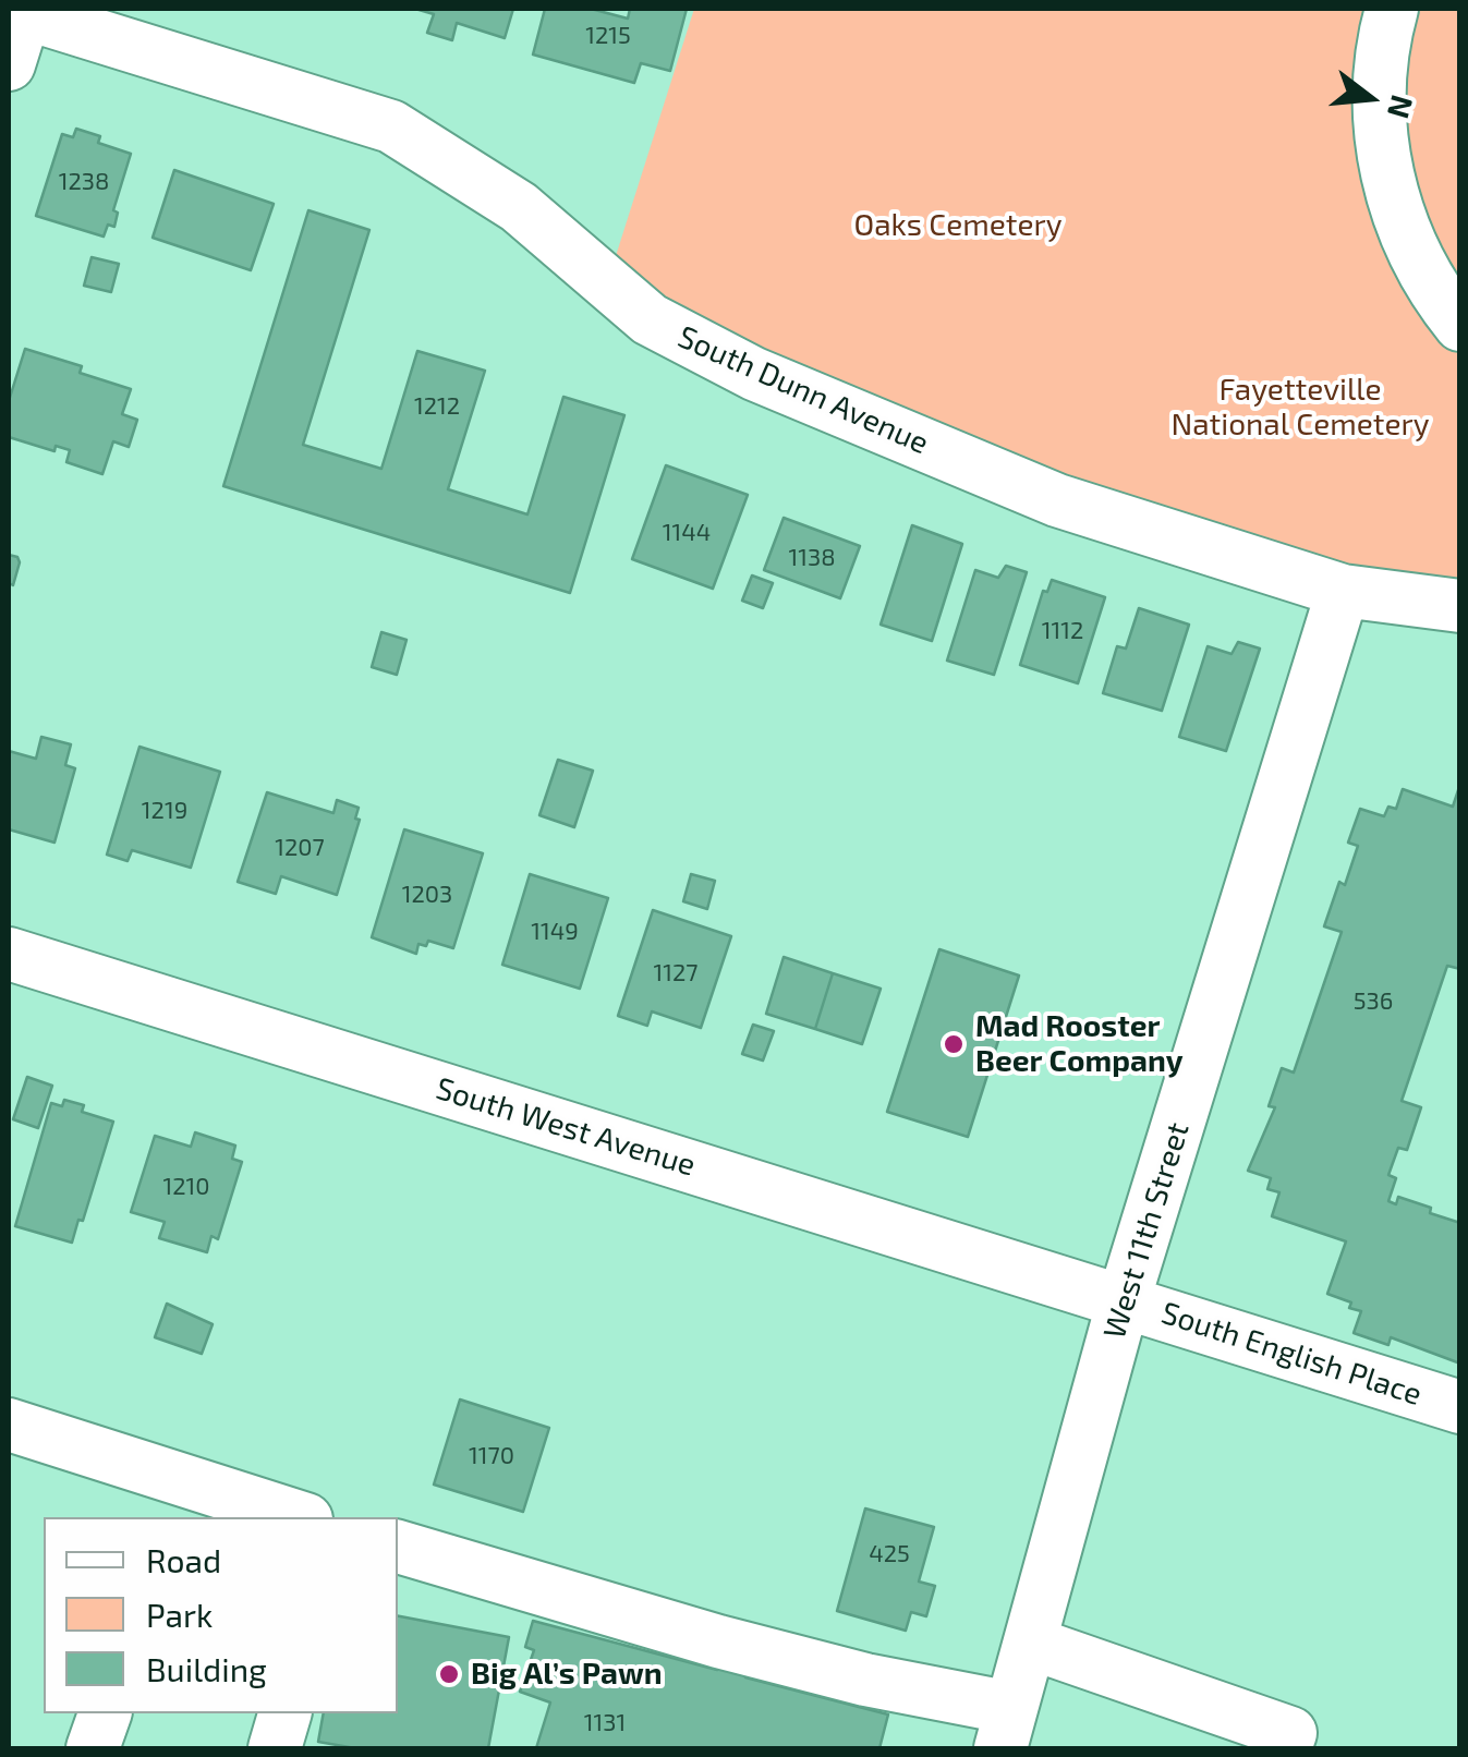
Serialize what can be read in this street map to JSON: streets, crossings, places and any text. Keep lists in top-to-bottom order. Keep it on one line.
{"streets":{"street":["South Dunn Avenue","South West Avenue","West 11th Street","South English Place"]},"crossings":[["South Dunn Avenue","West 11th Street"],["South West Avenue","West 11th Street"],["South West Avenue","South English Place"],["West 11th Street","South English Place"]],"parks":["Oaks Cemetery","Fayetteville National Cemetery"],"places":["Mad Rooster Beer Company","Big Al’s Pawn"],"house_numbers":["1215","1238","1212","1144","1138","1112","1219","1207","1203","1149","1127","536","1210","1170","425","1131"],"legend":["Road","Park","Building"],"north":"right"}
